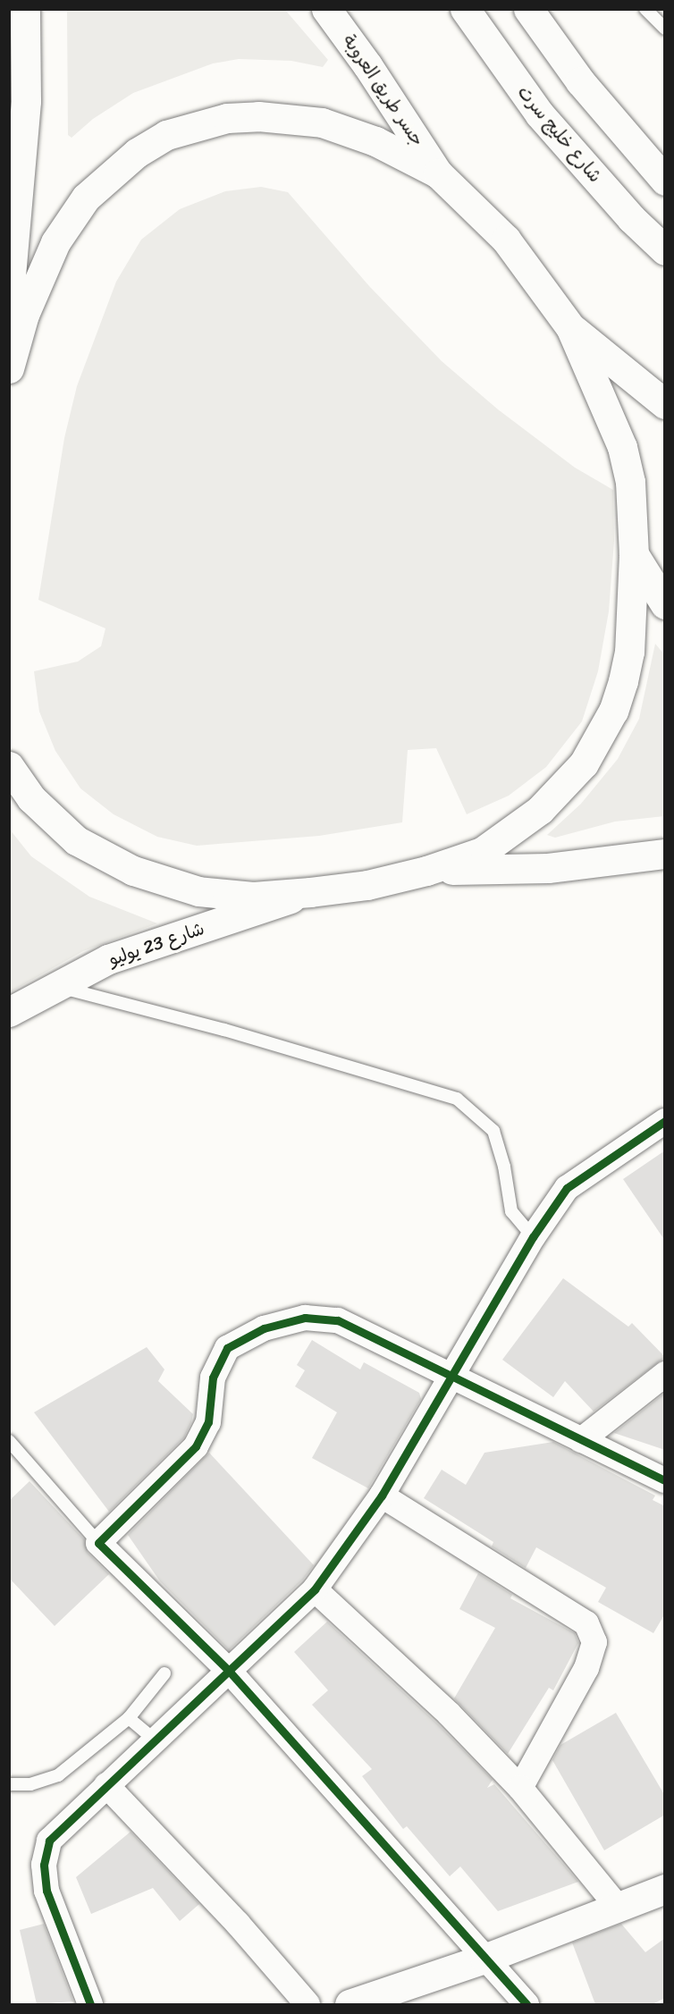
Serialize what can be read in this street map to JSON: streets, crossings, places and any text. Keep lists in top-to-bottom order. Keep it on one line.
{"streets":{"main road":["جسر طريق العروبة","شارع خليج سرت","شارع 23 يوليو"]}}
